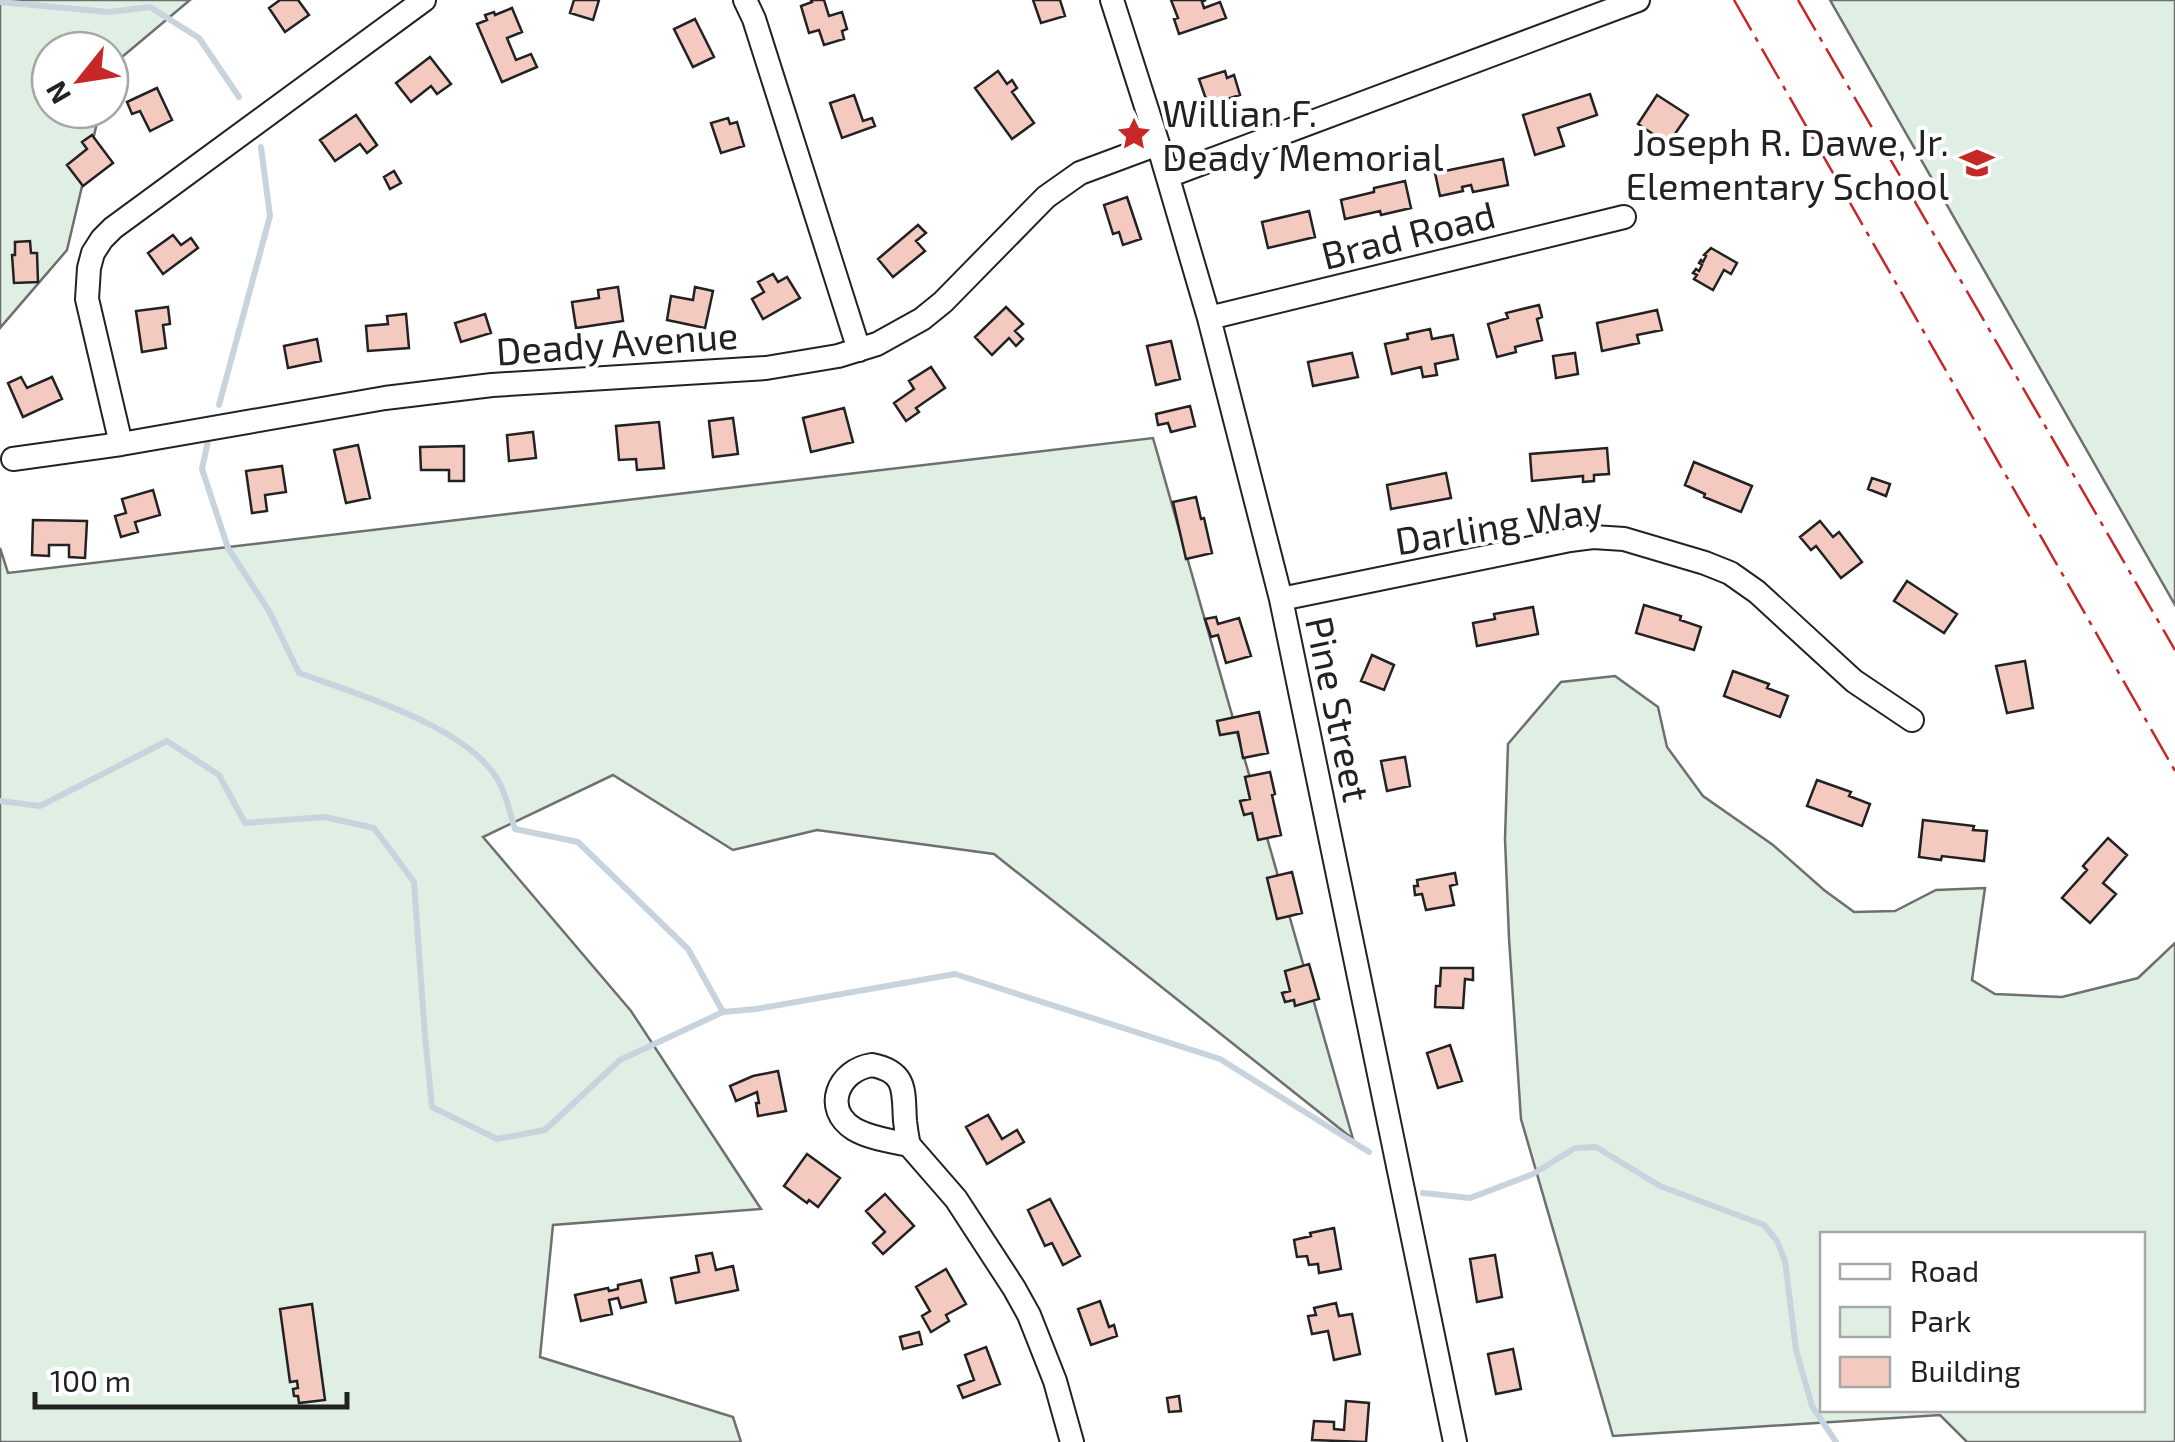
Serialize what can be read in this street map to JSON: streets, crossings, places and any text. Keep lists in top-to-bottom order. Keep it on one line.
{"streets":{"street":["Brad Road","Deady Avenue","Darling Way","Pine Street"]},"crossings":[["Brad Road","Pine Street"],["Deady Avenue","Pine Street"],["Darling Way","Pine Street"]],"places":{"place":["Willian F. Deady Memorial"],"school or university":["Joseph R. Dawe, Jr. Elementary School"]},"legend":["Road","Park","Building"],"scale_bar":"100 m","north":"bottom left"}
